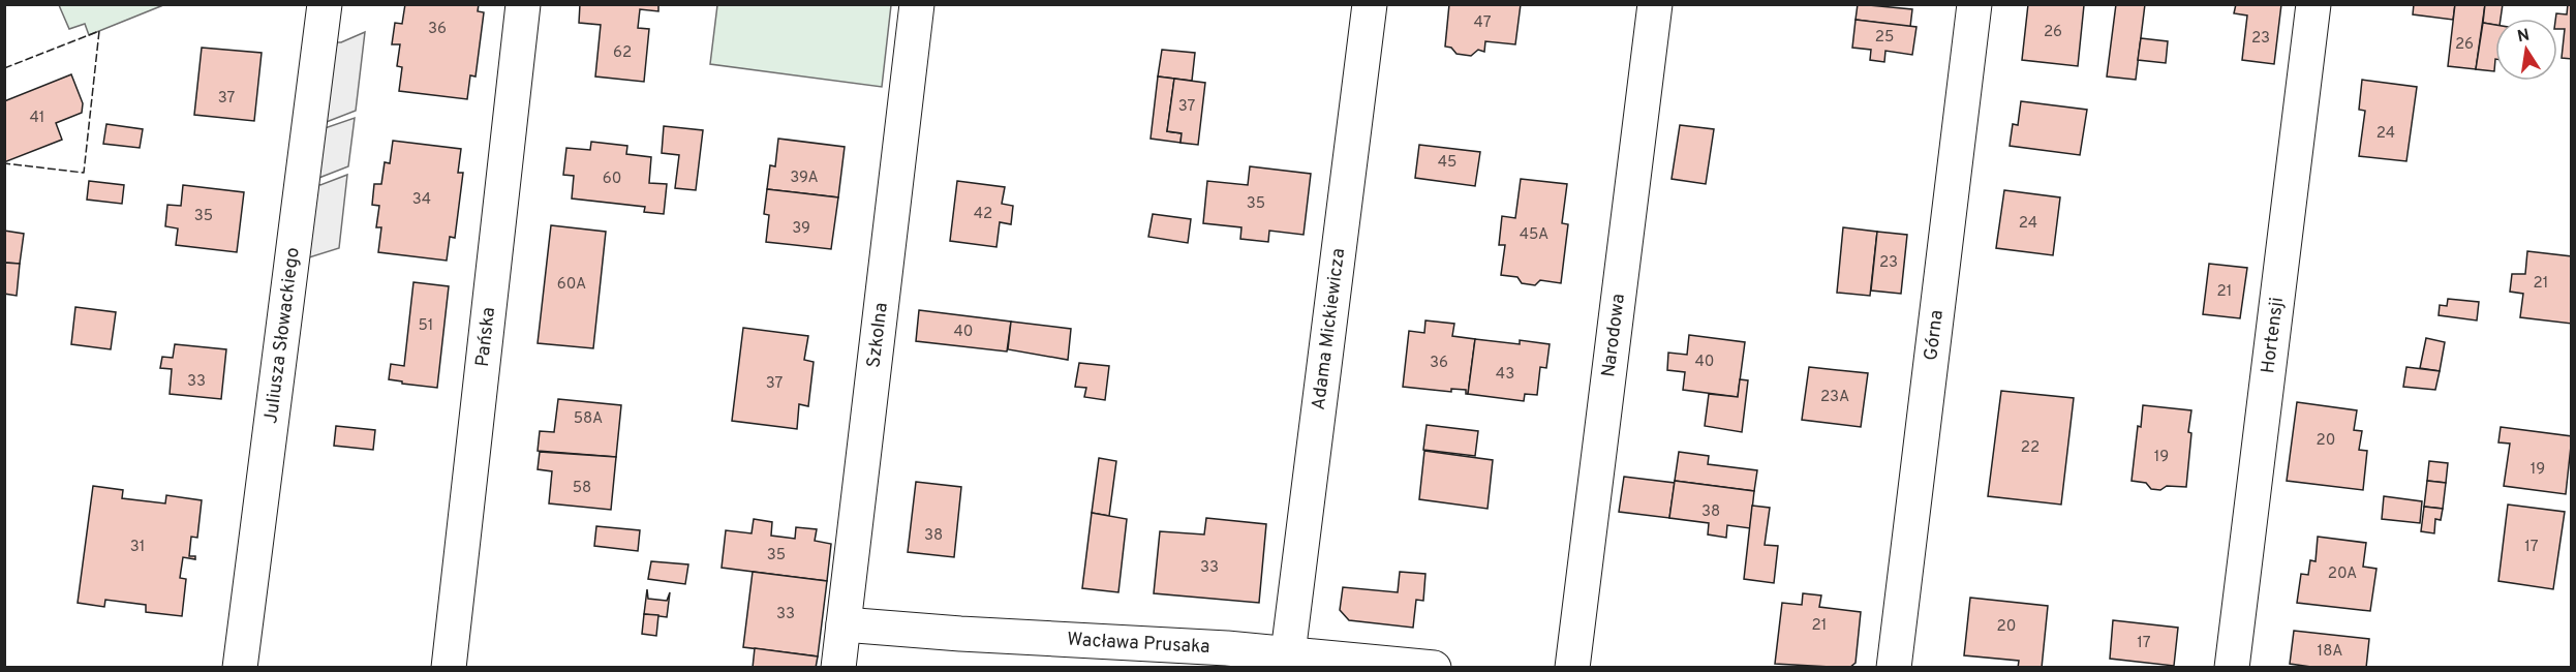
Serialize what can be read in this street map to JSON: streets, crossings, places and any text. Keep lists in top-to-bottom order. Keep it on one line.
{"streets":{"street":["Adama Mickiewicza","Juliusza Słowackiego","Pańska","Szkolna","Narodowa","Górna","Hortensji","Wacława Prusaka"]},"crossings":[["Adama Mickiewicza","Wacława Prusaka"],["Szkolna","Wacława Prusaka"]],"house_numbers":["47","36","26","25","23","26","62","37","37","41","24","45","39A","60","34","35","42","35","24","39","45A","23","21","60A","21","51","40","40","36","43","33","37","23A","58A","20","22","19","19","58","38","38","31","17","35","33","20A","33","21","20","17","18A"],"north":"top"}
